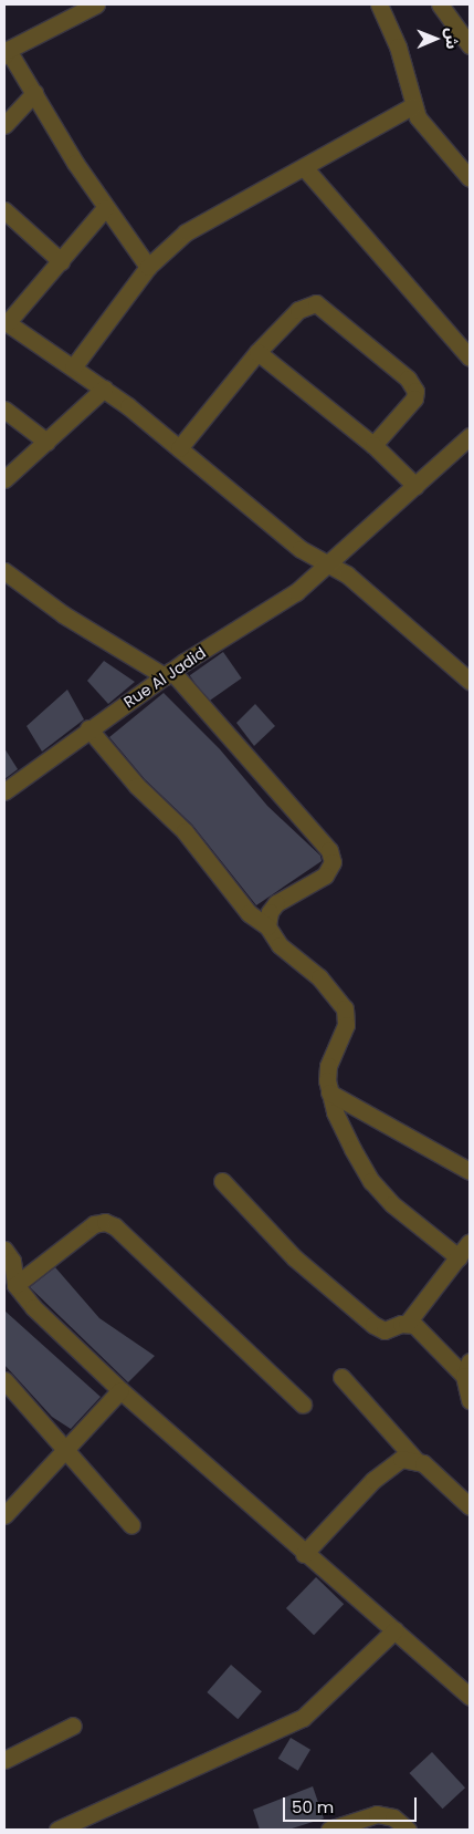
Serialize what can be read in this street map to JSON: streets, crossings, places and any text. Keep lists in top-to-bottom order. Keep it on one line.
{"streets":{"street":["Rue Al Jadid"]},"scale_bar":"50 m","north":"right"}
